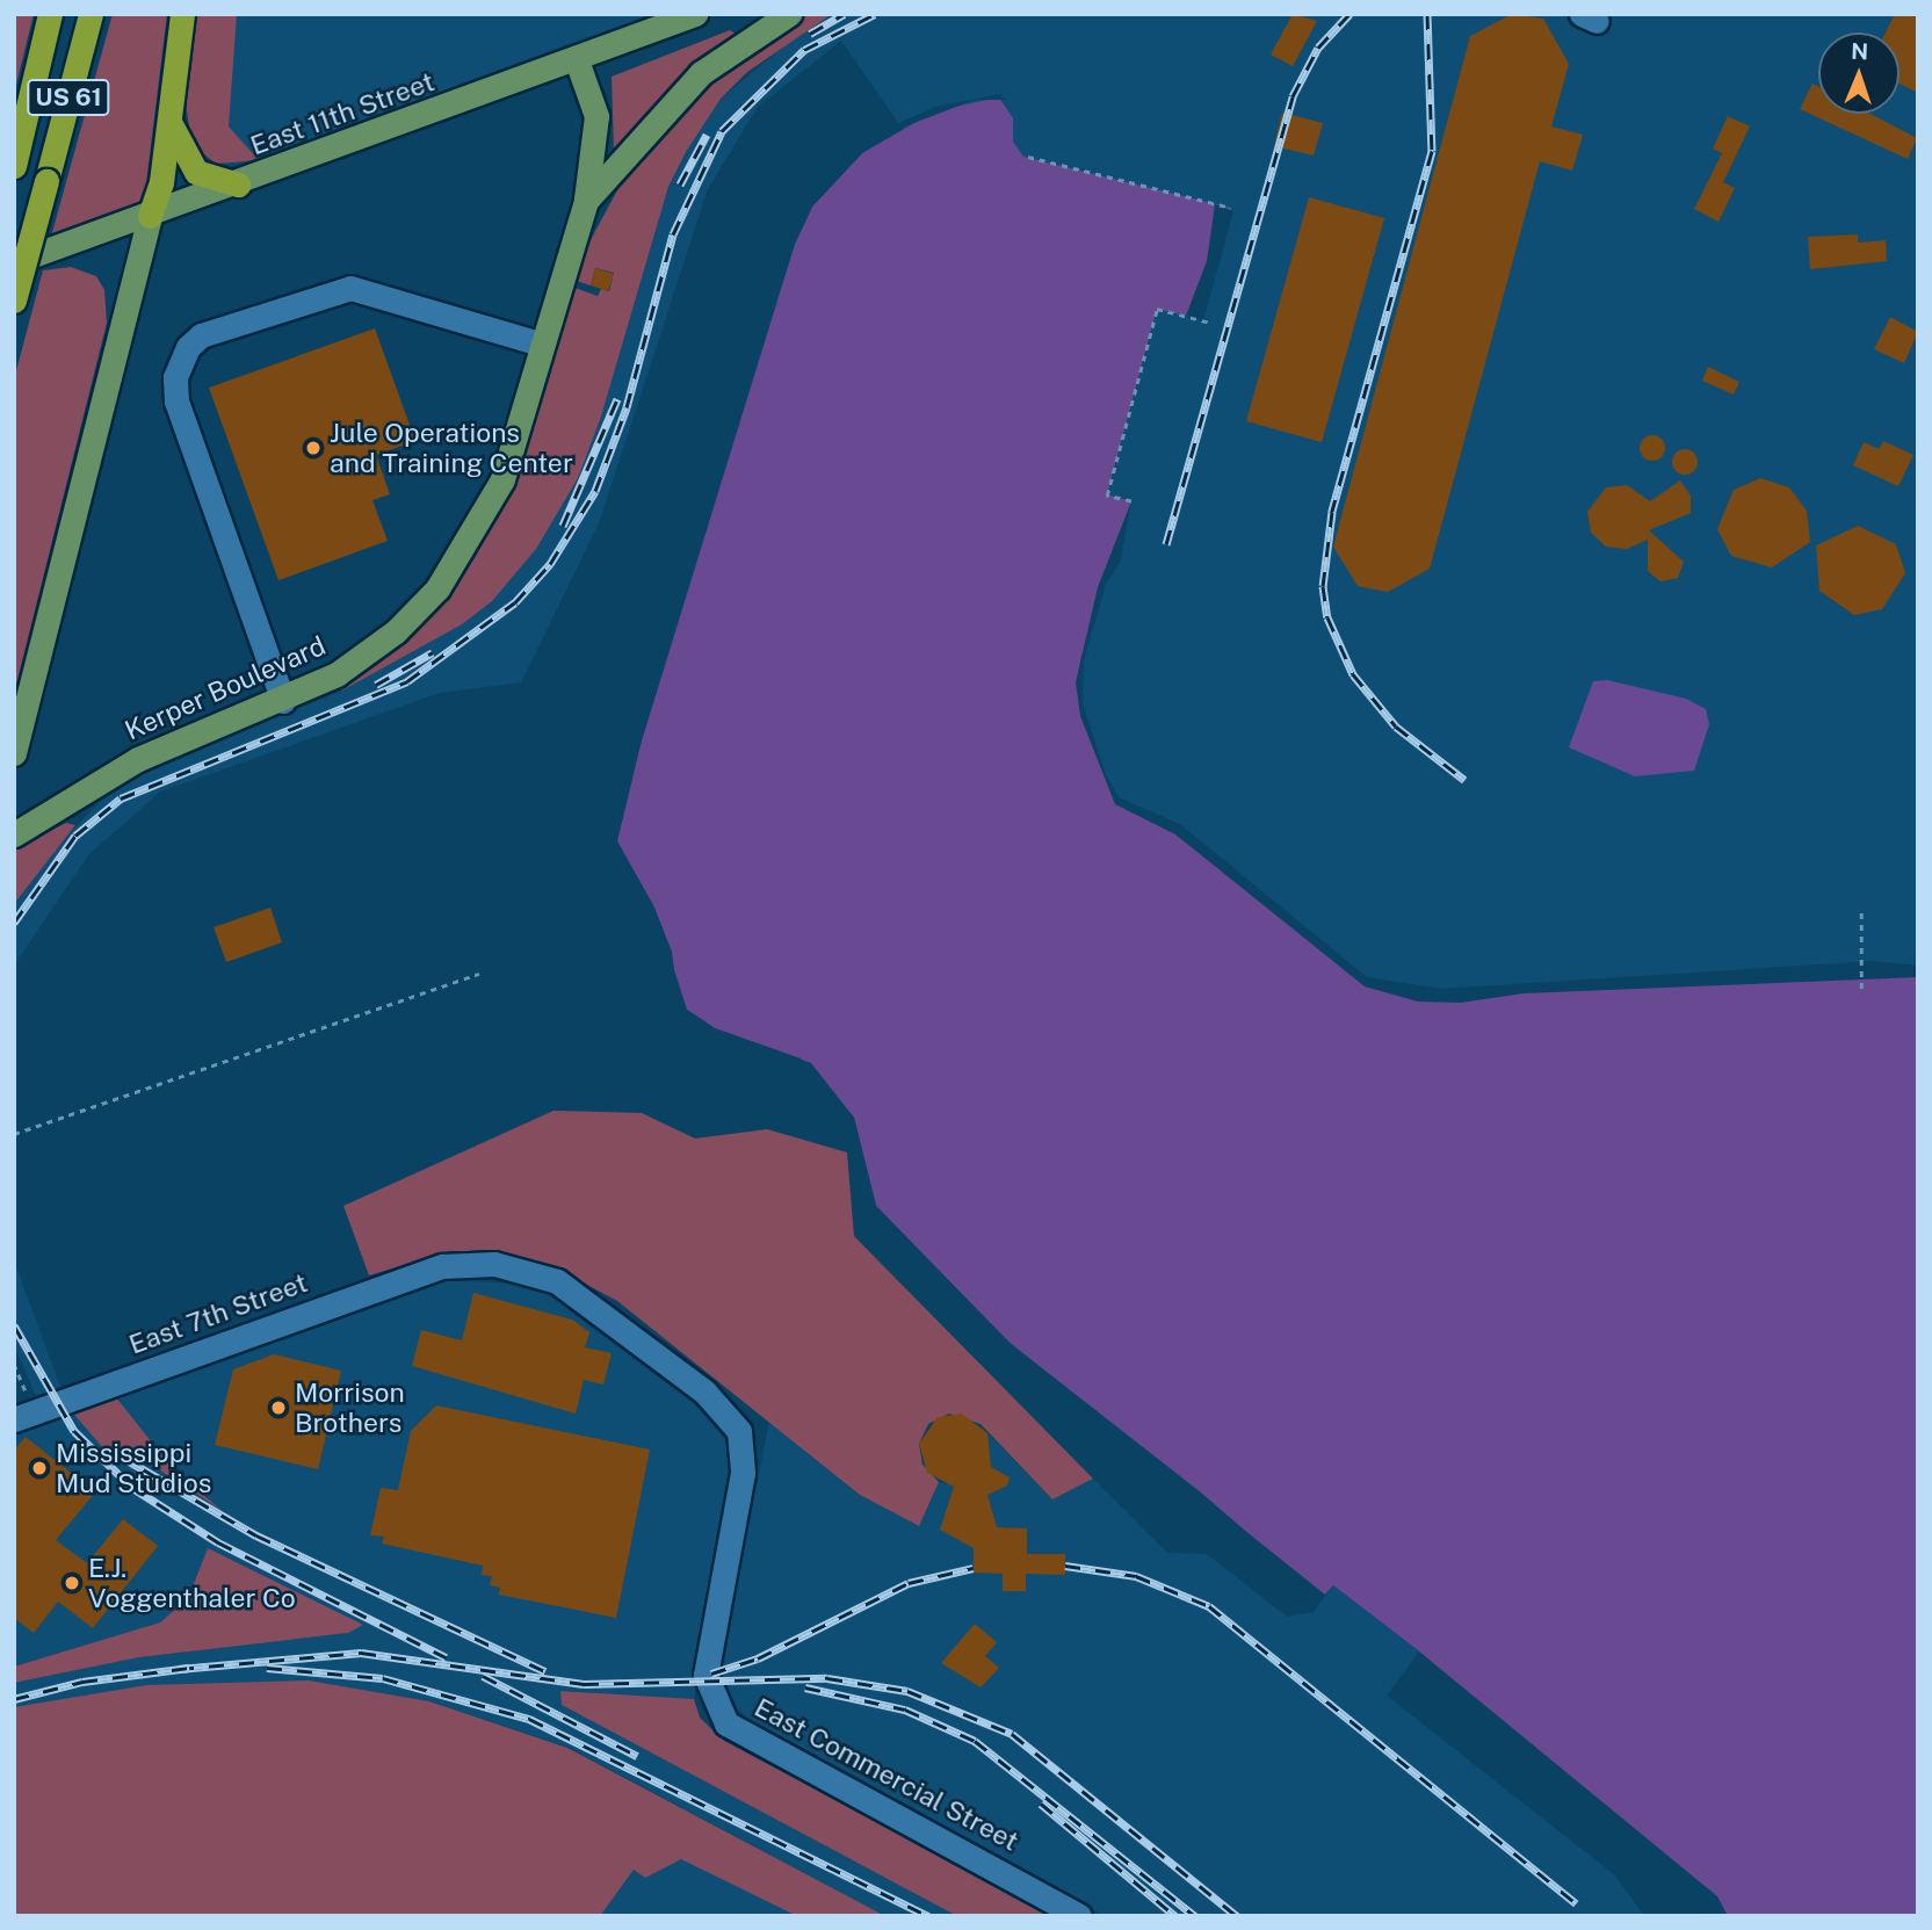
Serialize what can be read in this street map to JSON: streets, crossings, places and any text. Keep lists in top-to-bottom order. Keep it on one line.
{"streets":{"highway":["US 61"],"main road":["East 11th Street","Kerper Boulevard"],"street":["East 7th Street","East Commercial Street"]},"crossings":[["East 7th Street","East Commercial Street"]],"places":["Jule Operations and Training Center","Morrison Brothers","Mississippi Mud Studios","E.J. Voggenthaler Co"],"north":"top"}
